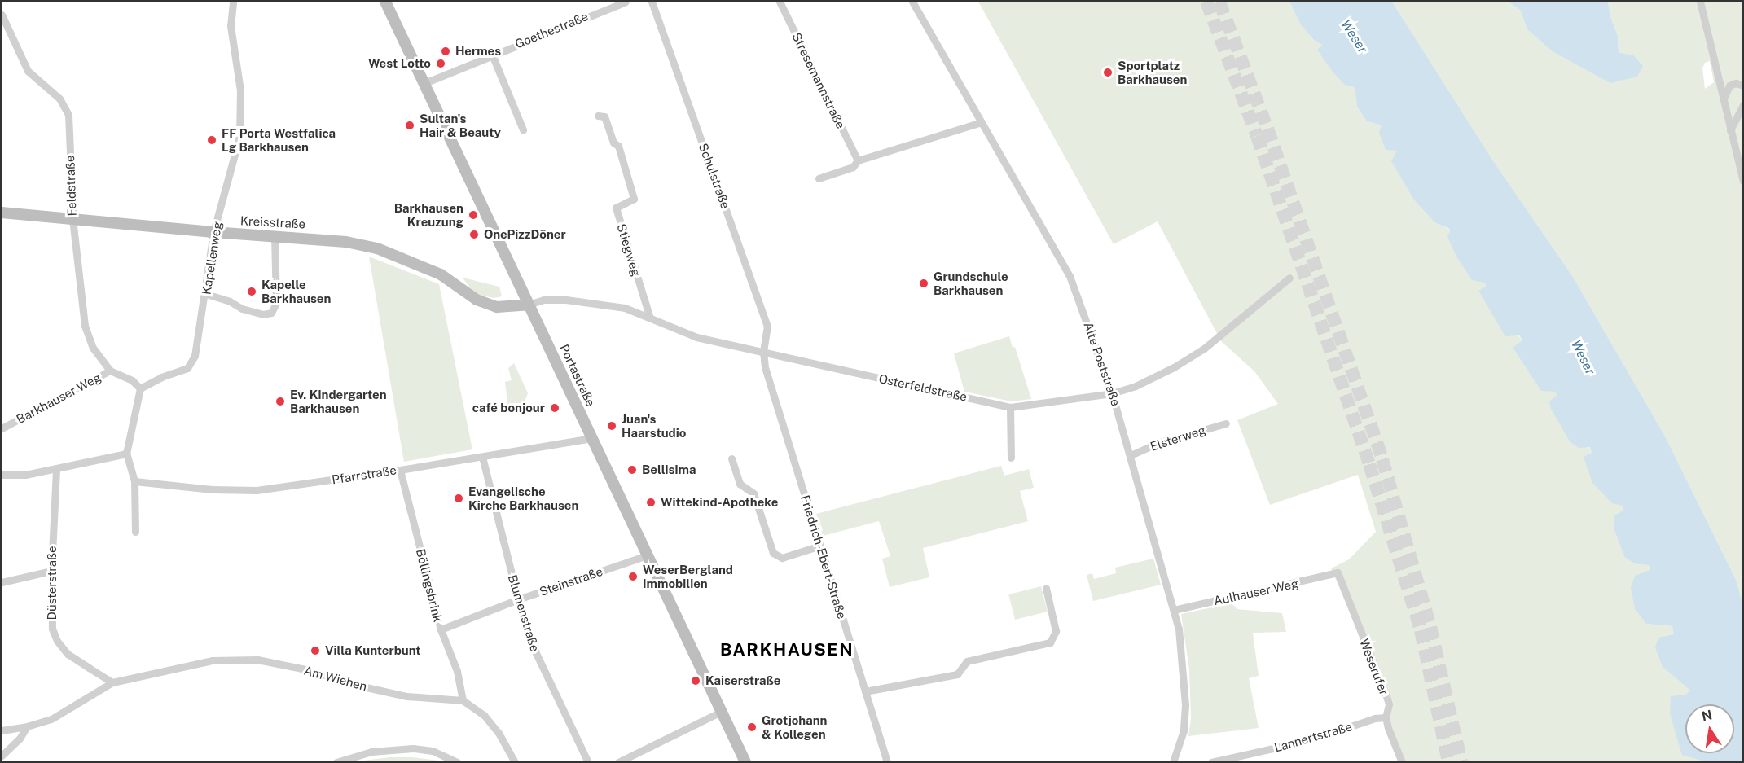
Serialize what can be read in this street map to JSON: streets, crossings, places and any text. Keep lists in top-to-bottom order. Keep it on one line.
{"streets":{"main road":["Kreisstraße","Portastraße"],"street":["Goethestraße","Stresemannstraße","Schulstraße","Feldstraße","Stiegweg","Kapellenweg","Alte Poststraße","Osterfeldstraße","Barkhauser Weg","Elsterweg","Pfarrstraße","Friedrich-Ebert-Straße","Steinstraße","Düsterstraße","Böllingsbrink","Aulhauser Weg","Blumenstraße","Weserufer","Am Wiehen","Lannertstraße"]},"crossings":[["Goethestraße","Portastraße"],["Schulstraße","Osterfeldstraße"],["Schulstraße","Friedrich-Ebert-Straße"],["Feldstraße","Kreisstraße"],["Feldstraße","Barkhauser Weg"],["Kreisstraße","Kapellenweg"],["Kreisstraße","Portastraße"],["Kreisstraße","Osterfeldstraße"],["Stiegweg","Osterfeldstraße"],["Kapellenweg","Barkhauser Weg"],["Alte Poststraße","Osterfeldstraße"],["Alte Poststraße","Elsterweg"],["Alte Poststraße","Aulhauser Weg"],["Portastraße","Osterfeldstraße"],["Portastraße","Pfarrstraße"],["Portastraße","Steinstraße"],["Osterfeldstraße","Friedrich-Ebert-Straße"],["Pfarrstraße","Böllingsbrink"],["Pfarrstraße","Blumenstraße"],["Steinstraße","Böllingsbrink"],["Steinstraße","Blumenstraße"],["Düsterstraße","Am Wiehen"],["Böllingsbrink","Am Wiehen"],["Aulhauser Weg","Weserufer"],["Weserufer","Lannertstraße"]],"districts":["BARKHAUSEN"],"water":["Weser"],"places":["Hermes","West Lotto","Sportplatz Barkhausen","Sultan's Hair & Beauty","FF Porta Westfalica Lg Barkhausen","Barkhausen Kreuzung","OnePizzDöner","Grundschule Barkhausen","Kapelle Barkhausen","Ev. Kindergarten Barkhausen","café bonjour","Juan's Haarstudio","Bellisima","Evangelische Kirche Barkhausen","Wittekind-Apotheke","WeserBergland Immobilien","Villa Kunterbunt","Kaiserstraße","Grotjohann & Kollegen"],"north":"top"}
